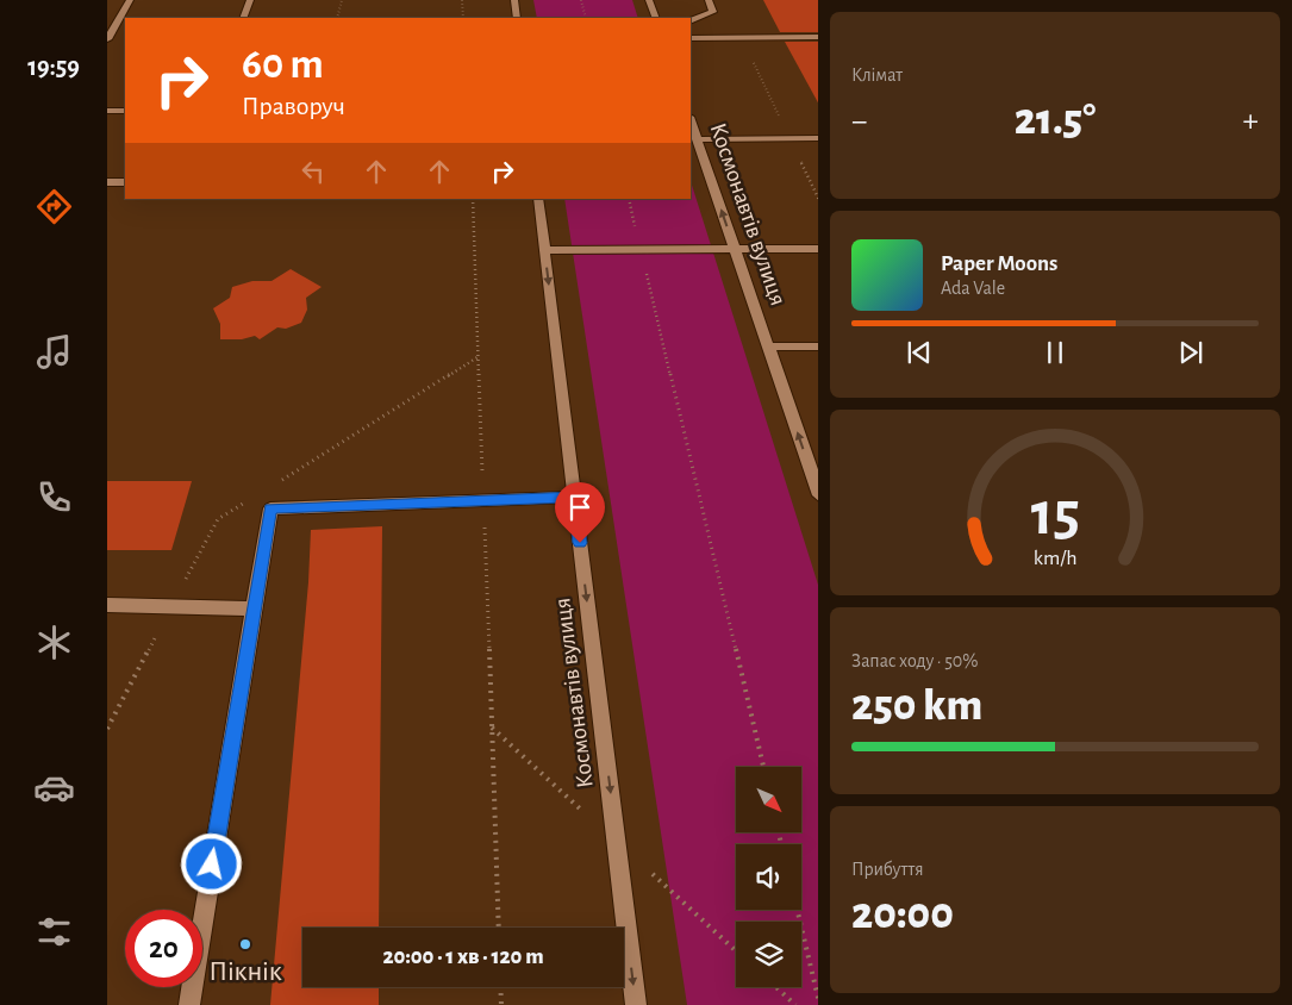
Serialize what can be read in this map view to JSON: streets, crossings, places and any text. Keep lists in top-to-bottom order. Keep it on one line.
{"streets":{"street":["Космонавтів вулиця"]},"places":["Пікнік"],"north":"bottom right","page":{"tabs":"19:59","tile":["Клімат",["Запас ходу · 50%","250 km"],["Прибуття","20:00"]],"turn":["60 m","Праворуч"],"heat":["−","21.5°","+"],"song":["Paper Moons","Ada Vale"],"limit":"20","trip":"20:00 · 1 хв · 120 m","gauge":["15","km/h"]}}
